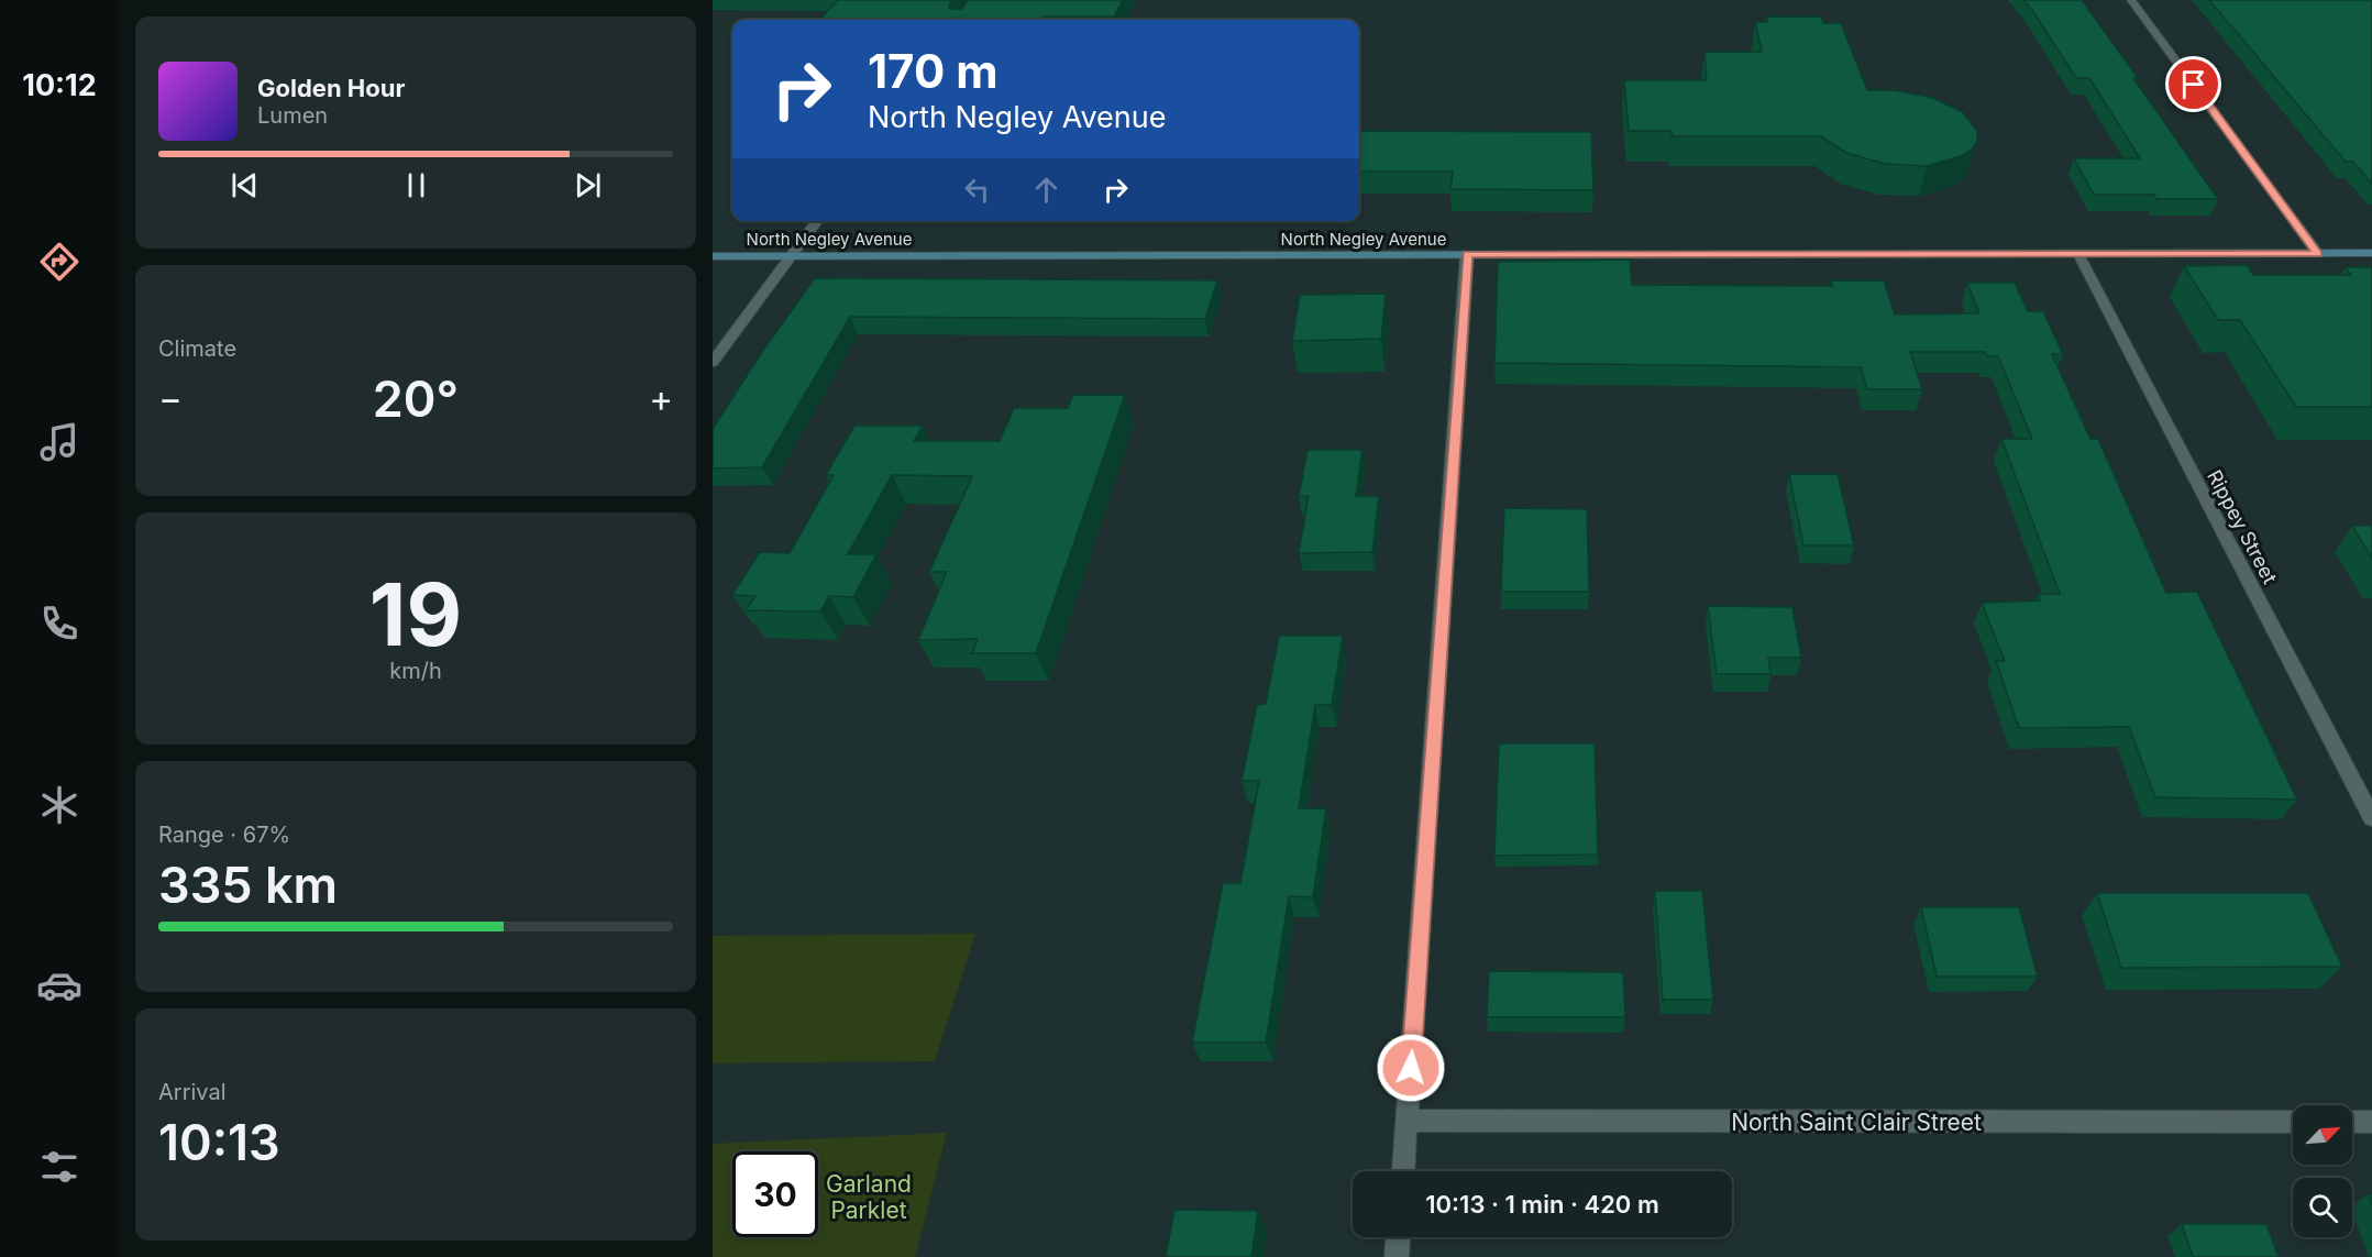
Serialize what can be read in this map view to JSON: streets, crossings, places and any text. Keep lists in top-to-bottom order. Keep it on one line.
{"streets":{"main road":["North Negley Avenue"],"street":["Rippey Street","North Saint Clair Street"]},"crossings":[["North Negley Avenue","Rippey Street"]],"parks":["Garland Parklet"],"north":"top right","page":{"tabs":"10:12","turn":["170 m","North Negley Avenue"],"song":["Golden Hour","Lumen"],"tile":["Climate",["19","km/h"],["Range · 67%","335 km"],["Arrival","10:13"]],"heat":["−","20°","+"],"limit":"30","trip":"10:13 · 1 min · 420 m"}}
